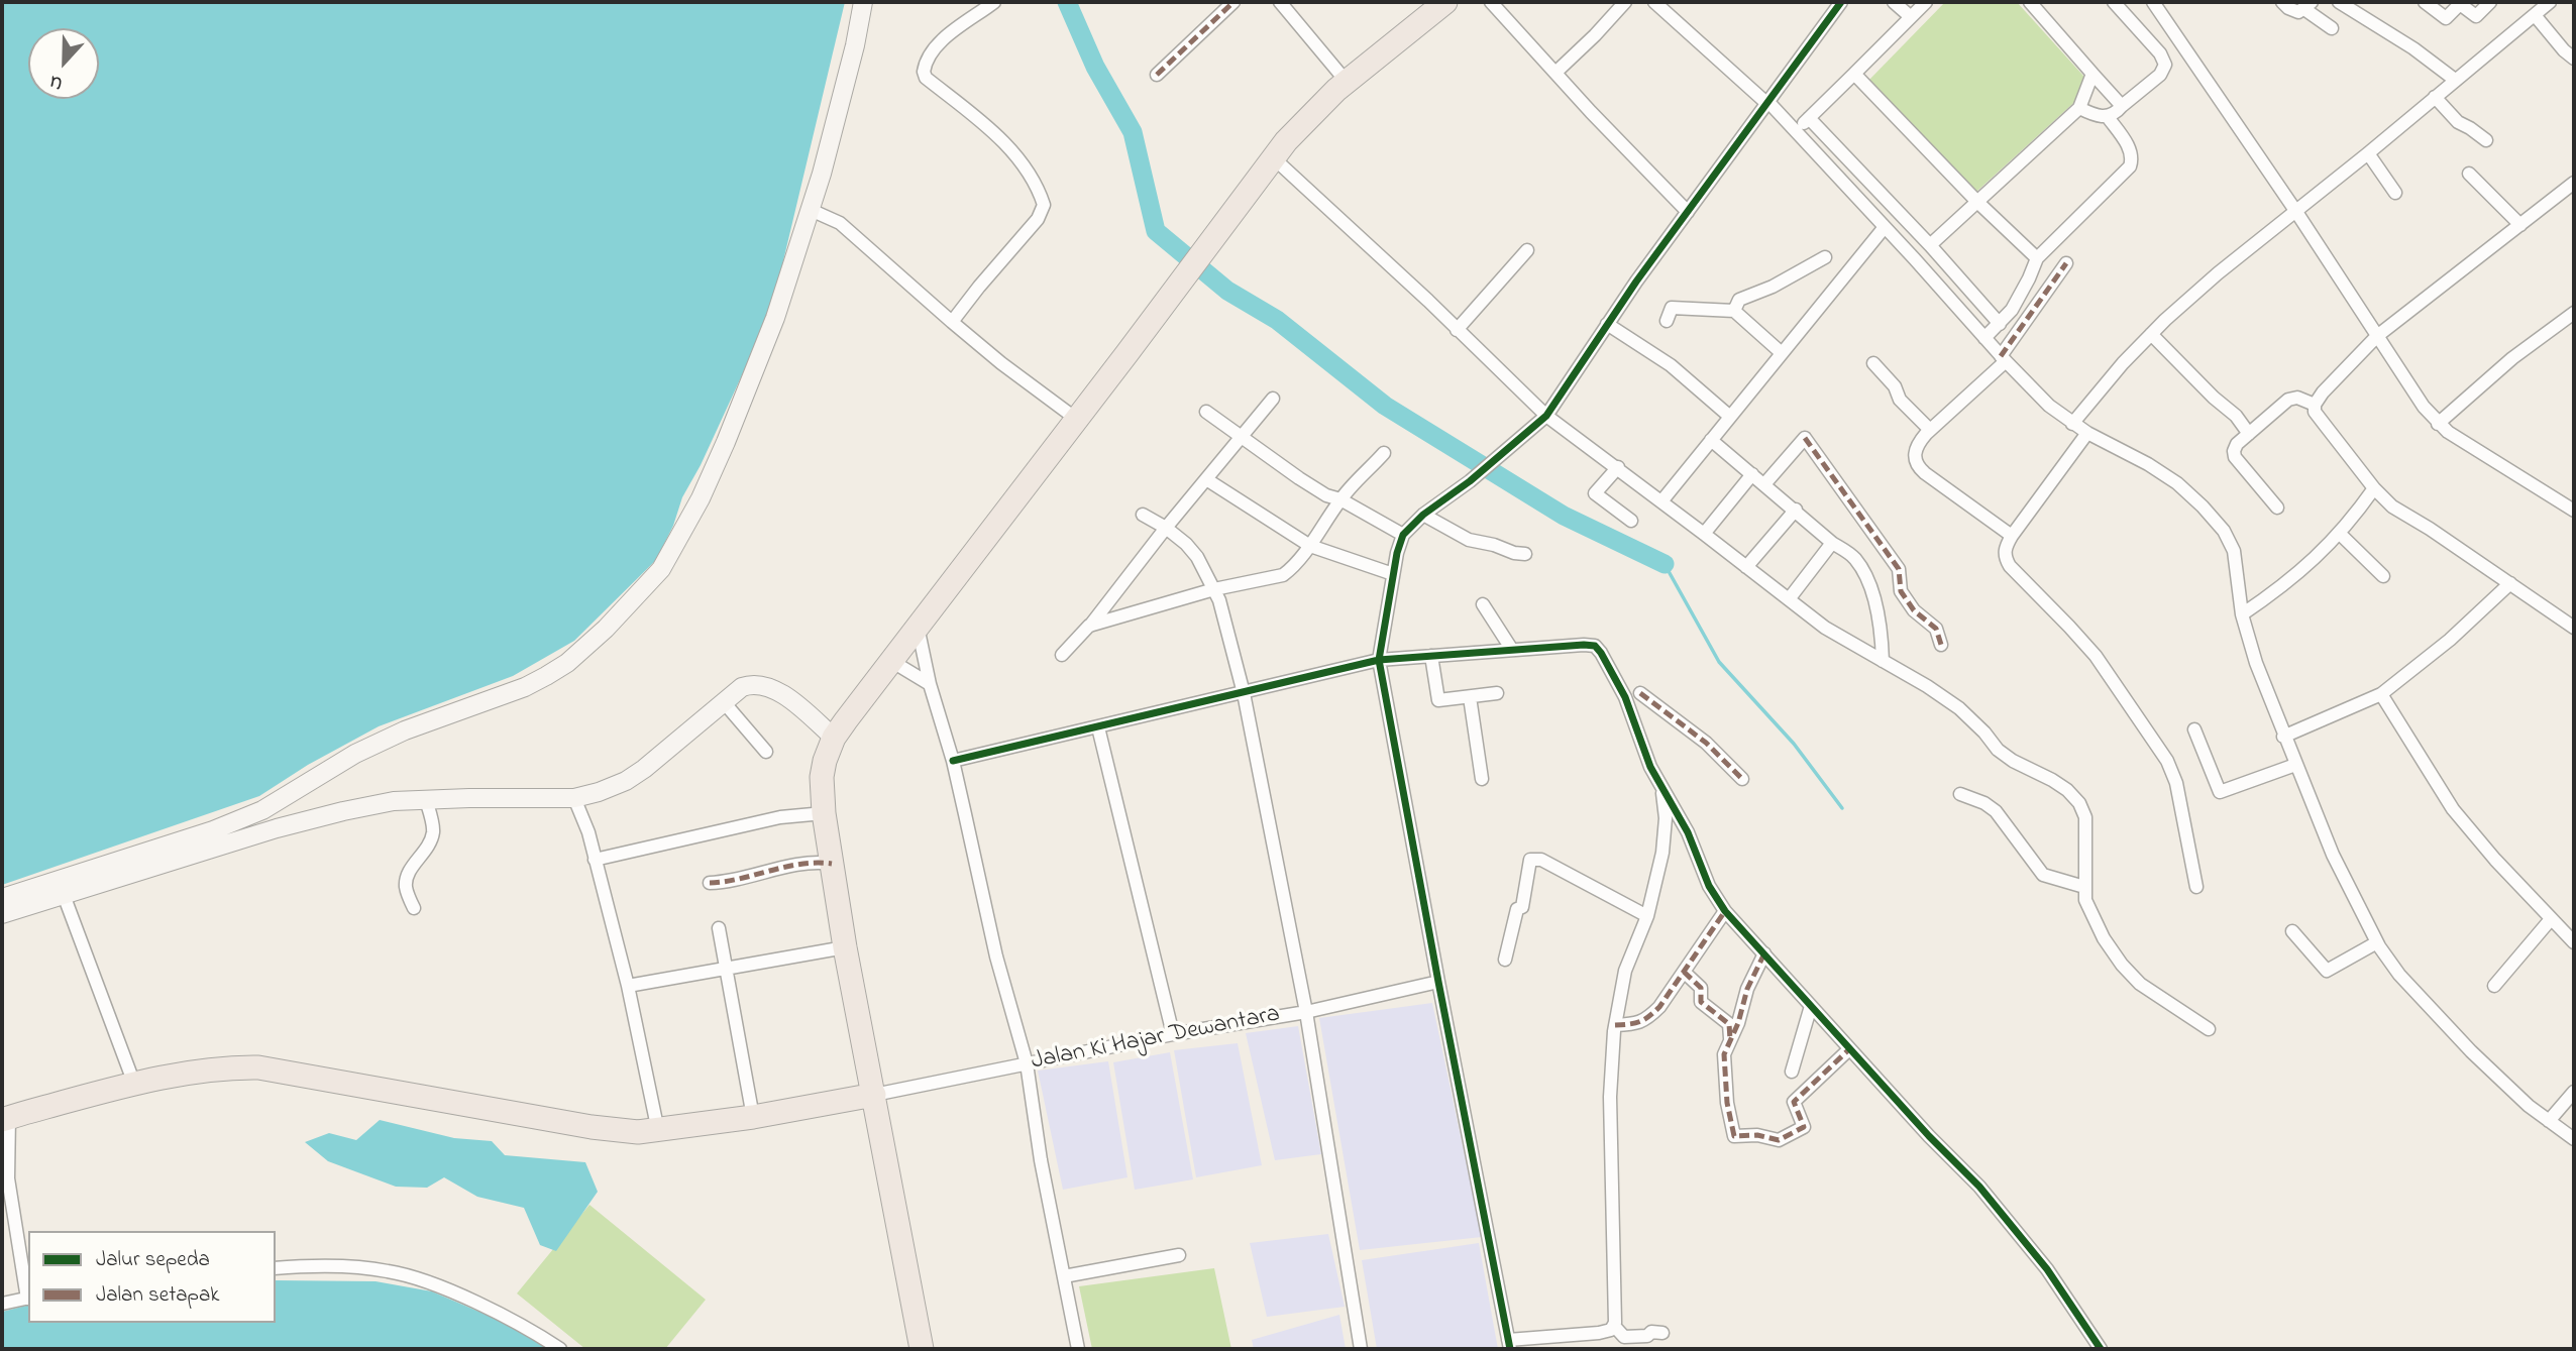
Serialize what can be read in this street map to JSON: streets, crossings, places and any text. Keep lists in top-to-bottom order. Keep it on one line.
{"streets":{"street":["Jalan Ki Hajar Dewantara"]},"legend":["Jalur sepeda","Jalan setapak"],"north":"bottom"}
